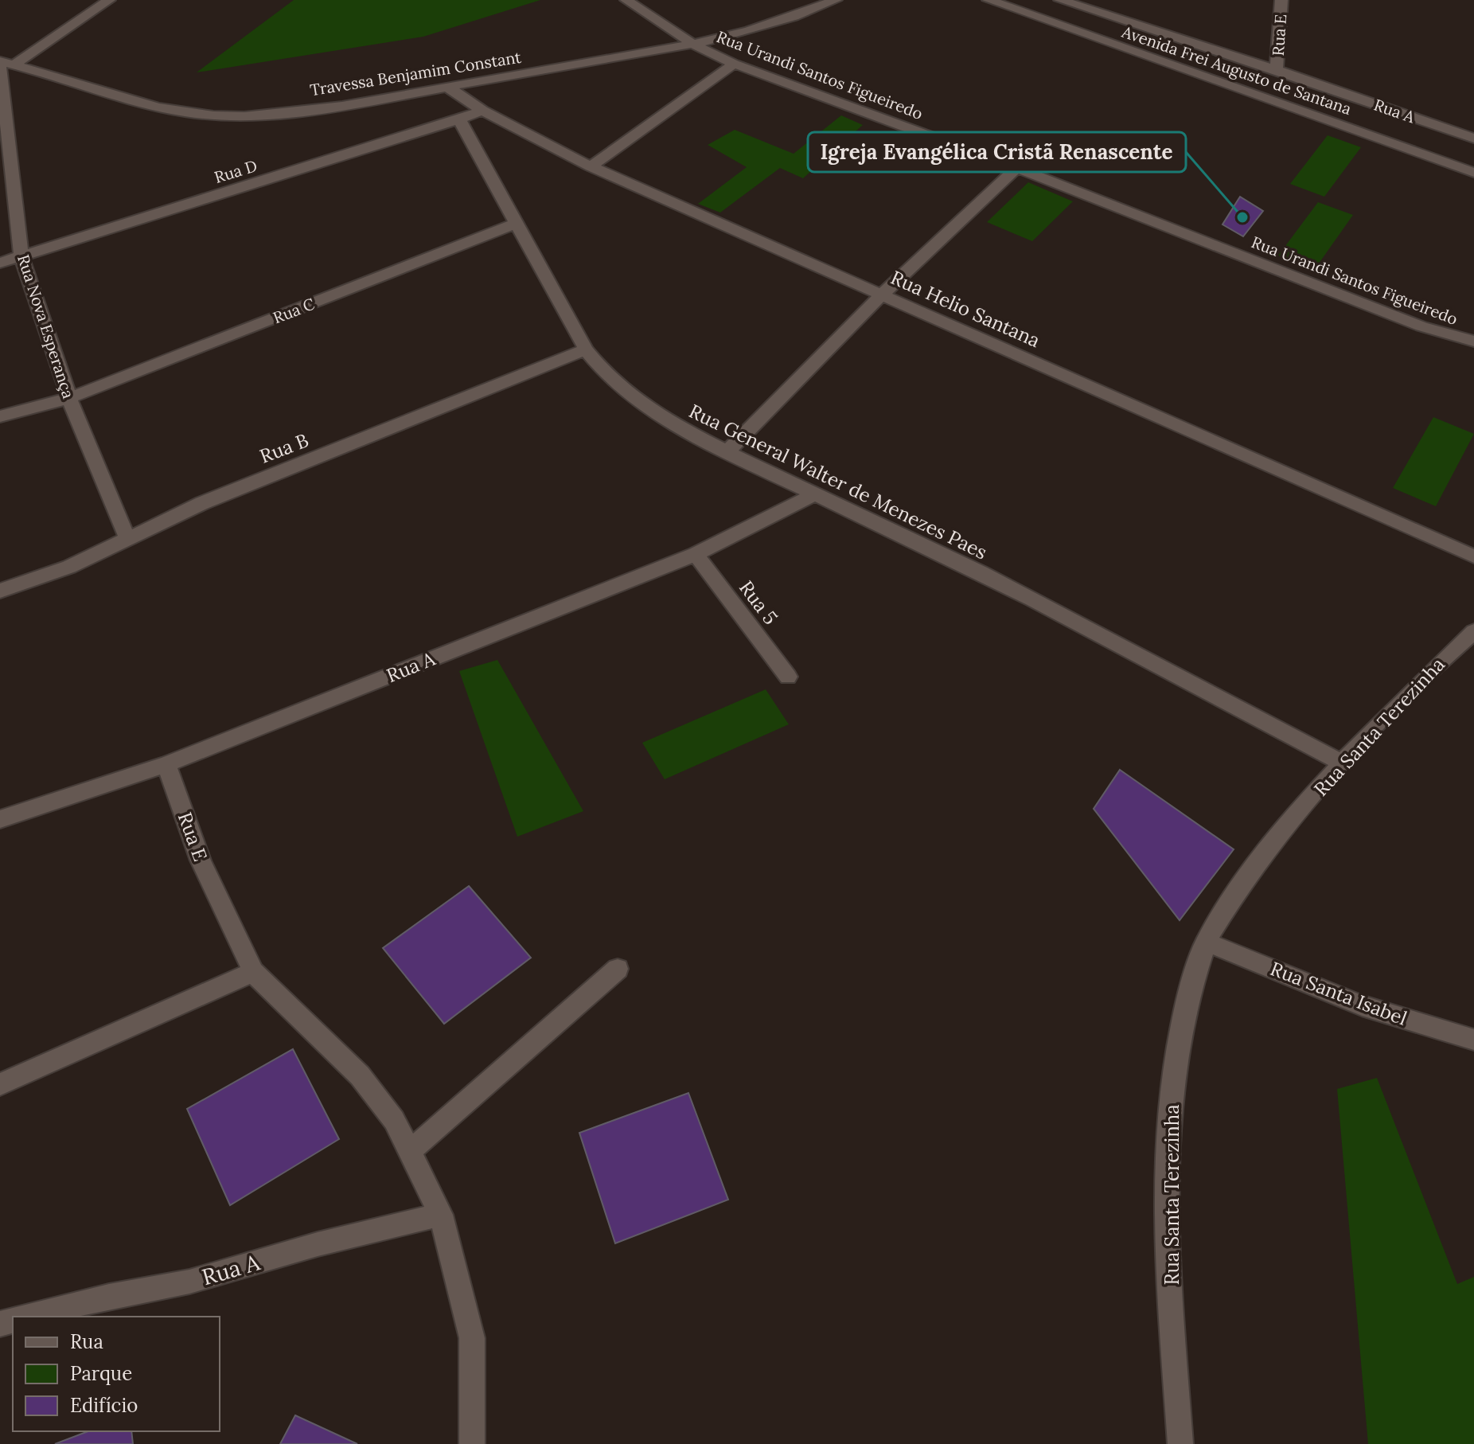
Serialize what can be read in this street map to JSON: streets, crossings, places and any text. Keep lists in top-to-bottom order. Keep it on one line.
{"streets":{"street":["Rua E","Avenida Frei Augusto de Santana","Travessa Benjamim Constant","Rua Urandi Santos Figueiredo","Rua A","Rua D","Rua Helio Santana","Rua C","Rua Nova Esperança","Rua B","Rua General Walter de Menezes Paes","Rua 5","Rua Santa Terezinha","Rua Santa Isabel"]},"crossings":[["Rua E","Rua A"],["Travessa Benjamim Constant","Rua Urandi Santos Figueiredo"],["Travessa Benjamim Constant","Rua Helio Santana"],["Travessa Benjamim Constant","Rua Nova Esperança"],["Rua A","Rua General Walter de Menezes Paes"],["Rua A","Rua 5"],["Rua D","Rua Nova Esperança"],["Rua D","Rua General Walter de Menezes Paes"],["Rua C","Rua Nova Esperança"],["Rua C","Rua General Walter de Menezes Paes"],["Rua Nova Esperança","Rua B"],["Rua B","Rua General Walter de Menezes Paes"],["Rua General Walter de Menezes Paes","Rua Santa Terezinha"],["Rua Santa Terezinha","Rua Santa Isabel"]],"places":["Igreja Evangélica Cristã Renascente"],"legend":["Rua","Parque","Edifício"]}
